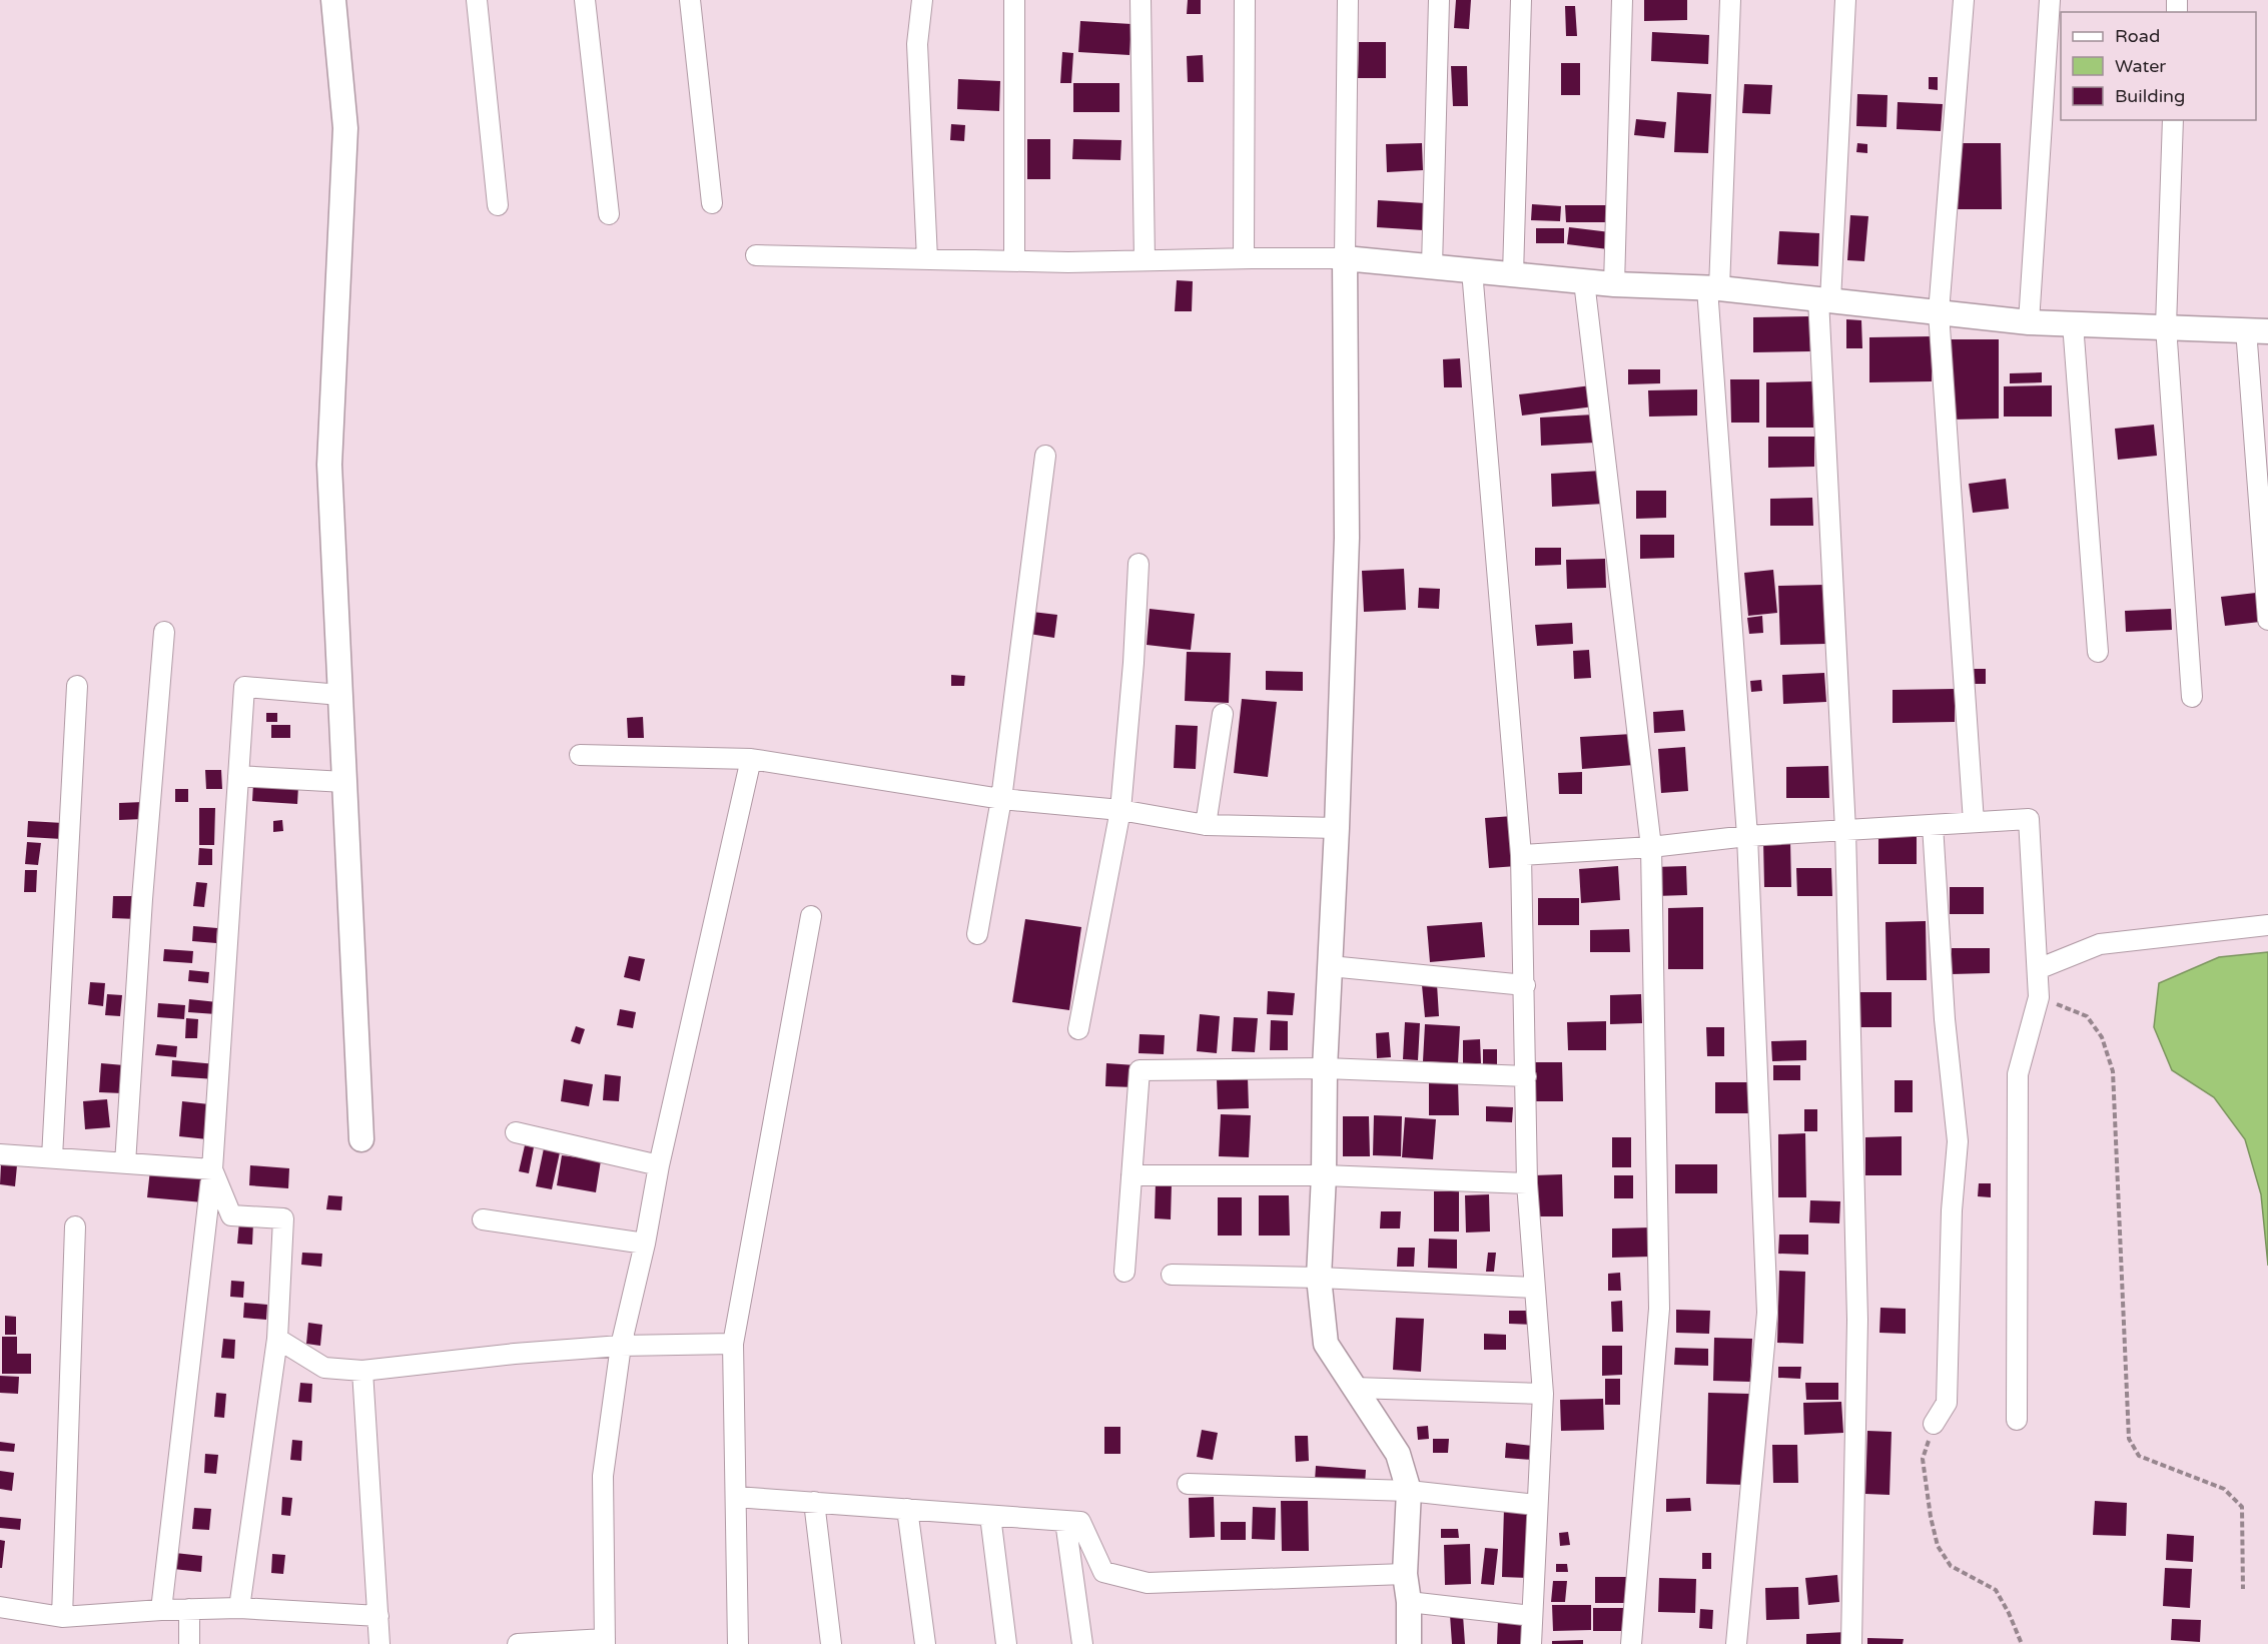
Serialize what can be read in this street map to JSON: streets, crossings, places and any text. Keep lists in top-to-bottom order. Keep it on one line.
{"legend":["Road","Water","Building"]}
